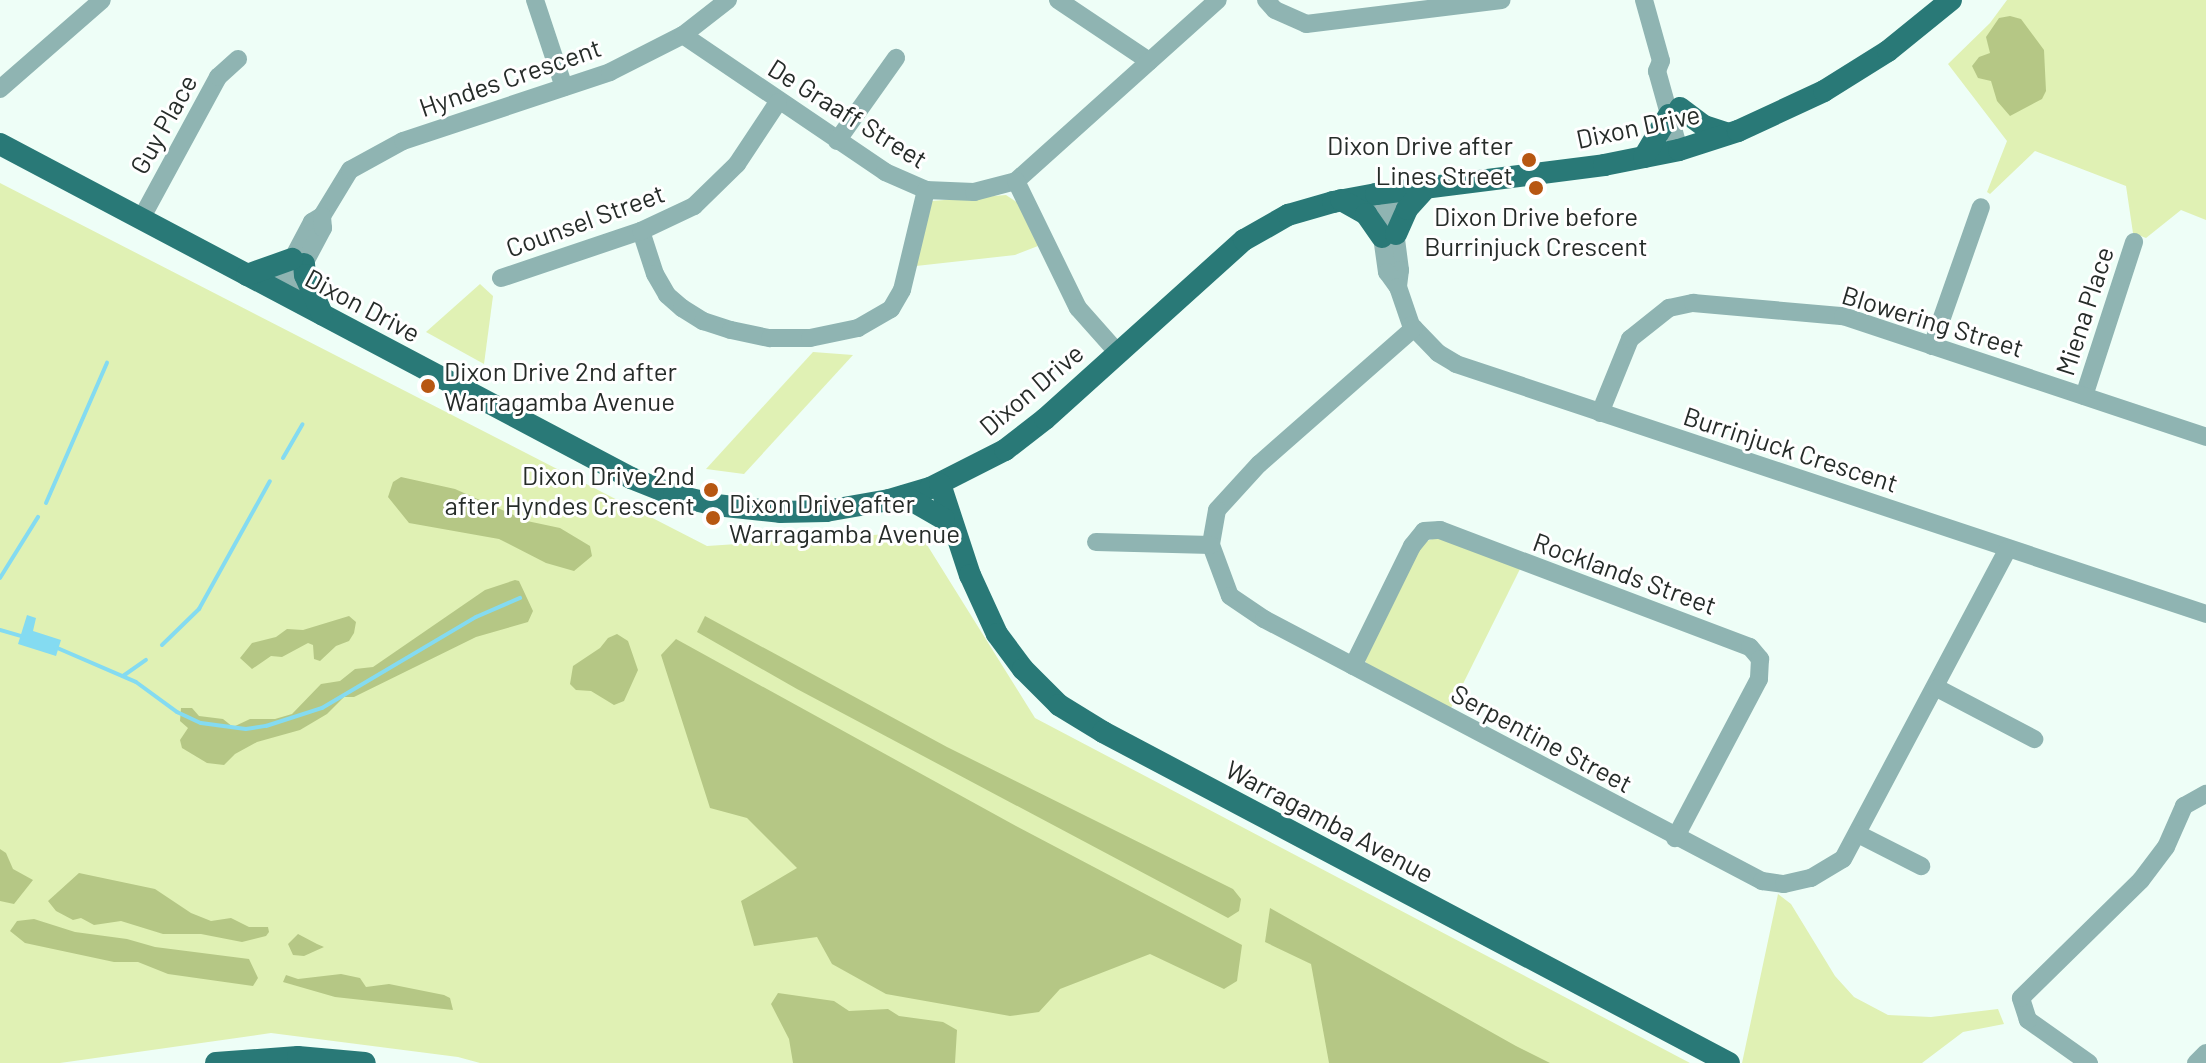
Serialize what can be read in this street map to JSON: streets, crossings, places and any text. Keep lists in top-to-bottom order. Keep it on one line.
{"streets":{"main road":["Dixon Drive","Warragamba Avenue"],"street":["Hyndes Crescent","De Graaff Street","Guy Place","Counsel Street","Miena Place","Blowering Street","Burrinjuck Crescent","Rocklands Street","Serpentine Street"]},"crossings":[["Hyndes Crescent","De Graaff Street"],["Hyndes Crescent","Dixon Drive"],["De Graaff Street","Counsel Street"],["Guy Place","Dixon Drive"],["Dixon Drive","Burrinjuck Crescent"],["Dixon Drive","Warragamba Avenue"],["Miena Place","Blowering Street"],["Blowering Street","Burrinjuck Crescent"],["Burrinjuck Crescent","Serpentine Street"],["Rocklands Street","Serpentine Street"]],"places":["Dixon Drive after Lines Street","Dixon Drive before Burrinjuck Crescent","Dixon Drive 2nd after Warragamba Avenue","Dixon Drive 2nd after Hyndes Crescent","Dixon Drive after Warragamba Avenue"]}
